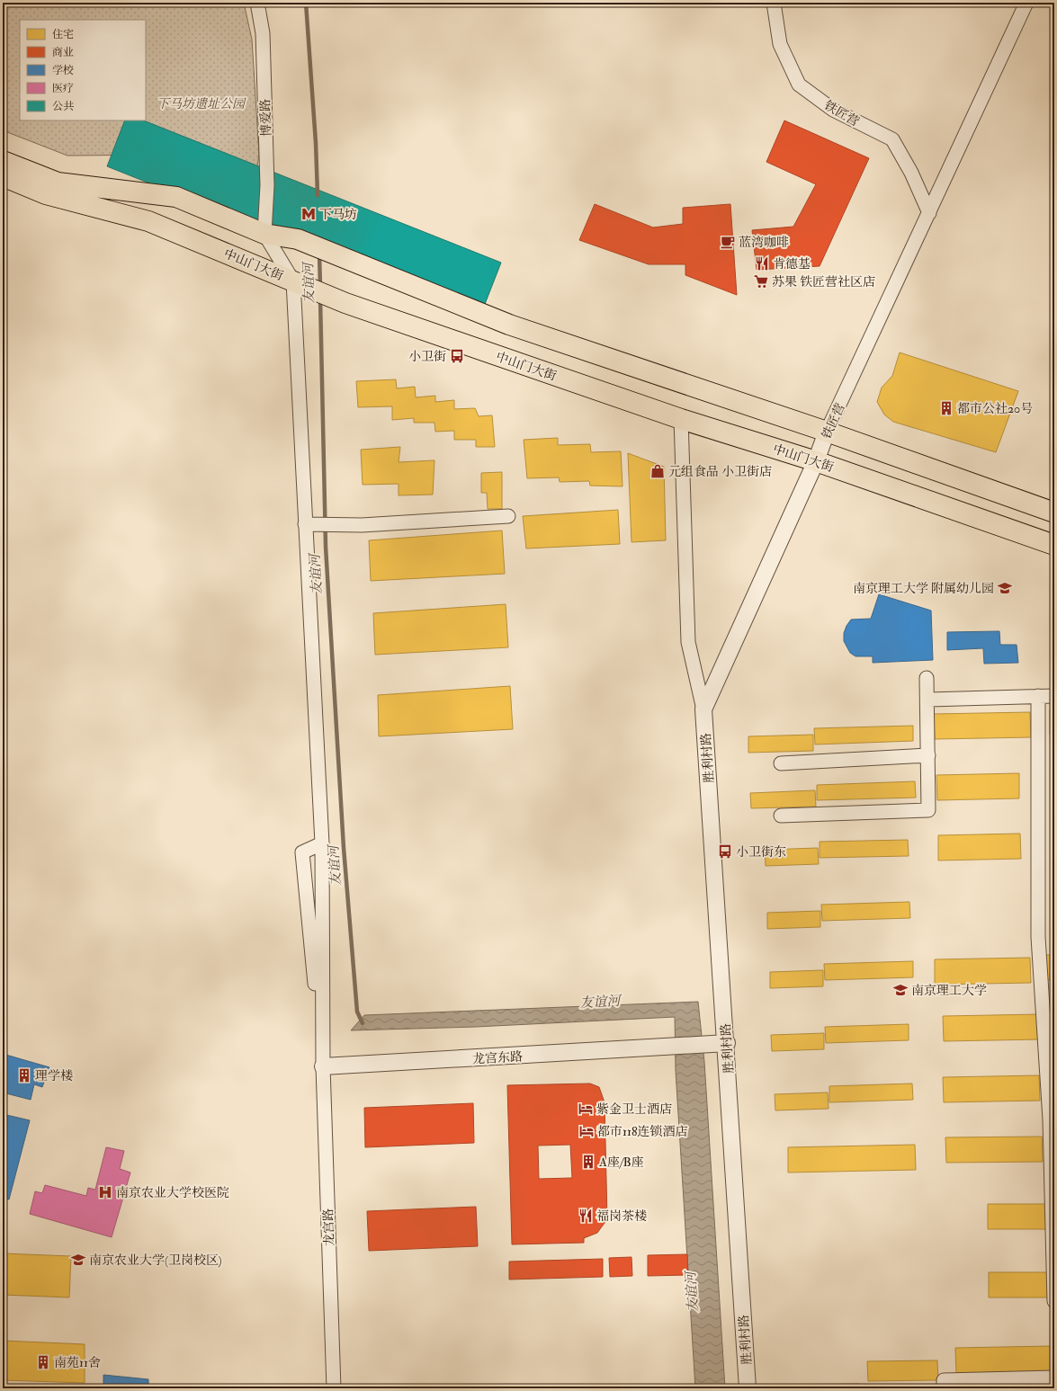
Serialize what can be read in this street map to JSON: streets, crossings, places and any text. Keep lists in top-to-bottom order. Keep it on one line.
{"streets":{"main road":["中山门大街"],"street":["铁匠营","博爱路","胜利村路","龙宫东路","龙宫路"]},"crossings":[["铁匠营","中山门大街"],["铁匠营","胜利村路"],["胜利村路","龙宫东路"],["龙宫东路","龙宫路"]],"water":["友谊河"],"parks":["下马坊遗址公园"],"places":{"metro station":["下马坊"],"cafe":["蓝湾咖啡"],"restaurant":["肯德基","福岗茶楼"],"supermarket":["苏果 铁匠营社区店"],"bus stop":["小卫街","小卫街东"],"building":["都市公社20号","理学楼","A座/B座","南苑11舍"],"shop":["元组食品 小卫街店"],"school or university":["南京理工大学 附属幼儿园","南京理工大学","南京农业大学(卫岗校区)"],"hotel":["紫金卫士酒店","都市118连锁酒店"],"hospital":["南京农业大学校医院"]},"legend":["住宅","商业","学校","医疗","公共"]}
